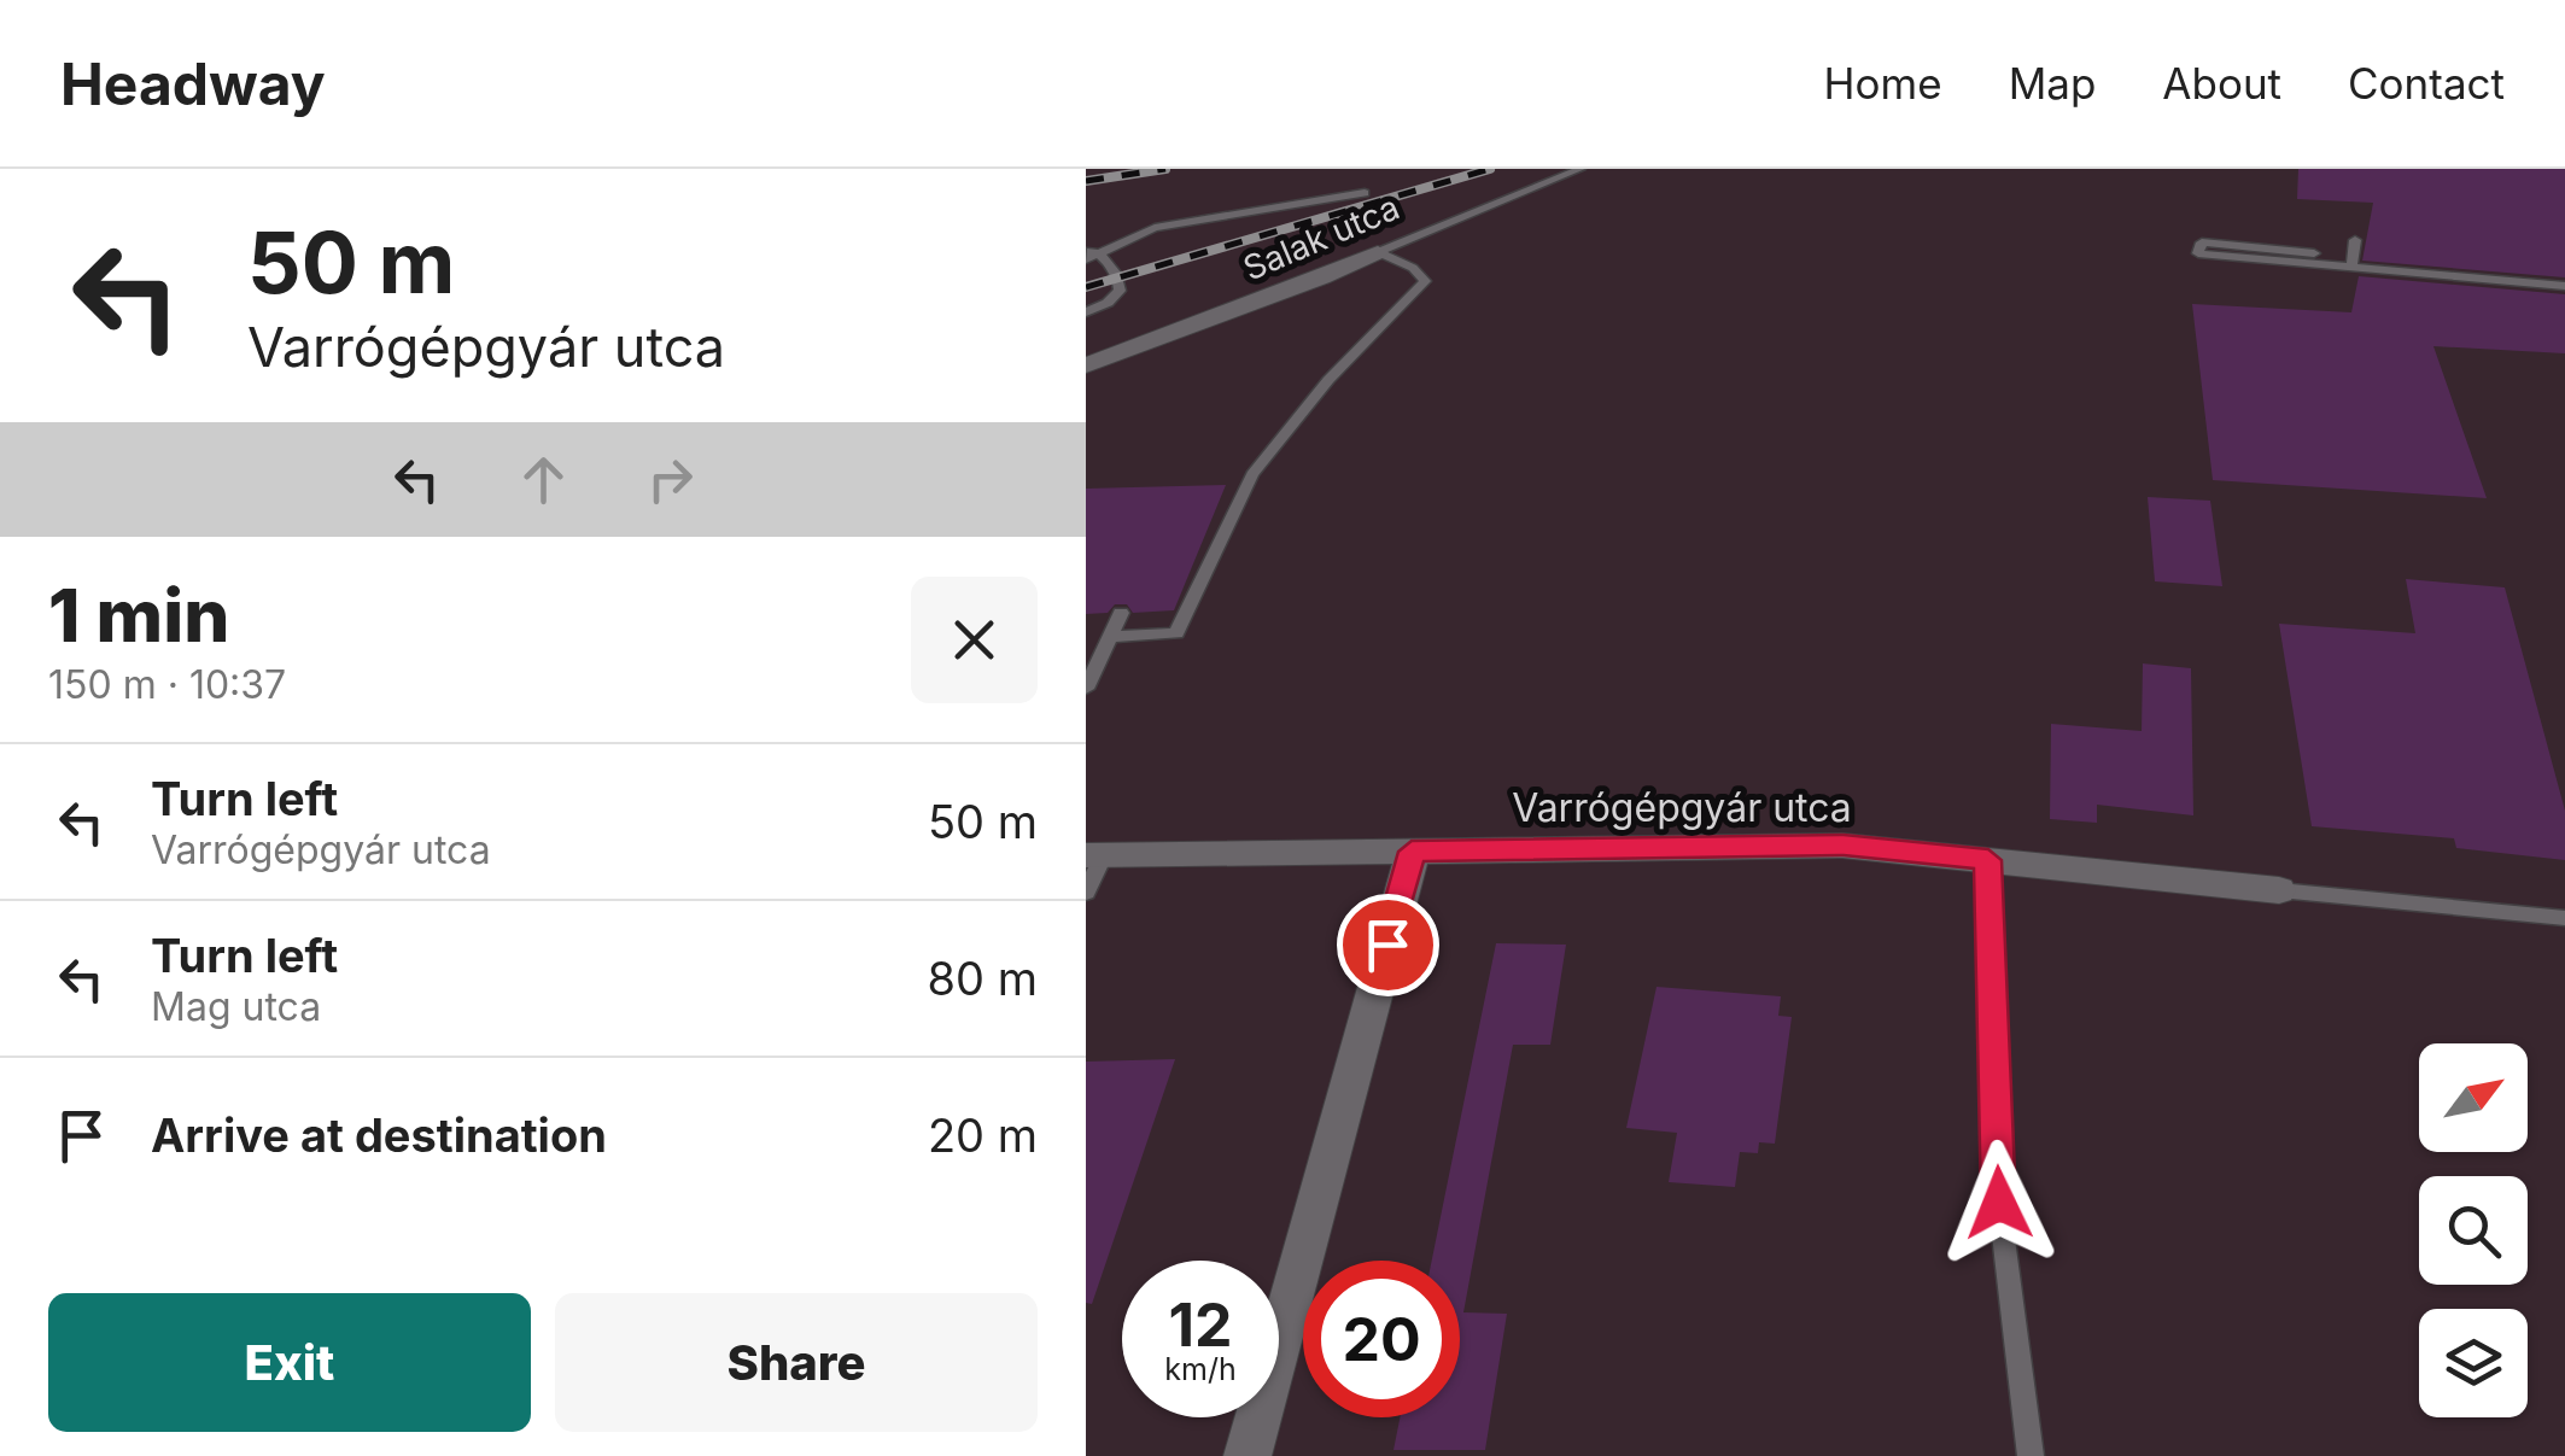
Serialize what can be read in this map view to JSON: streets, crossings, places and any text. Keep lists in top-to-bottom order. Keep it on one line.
{"streets":{"street":["Salak utca","Varrógépgyár utca"]},"north":"top right","page":{"header":"Headway","nav":["Home","Map","About","Contact"],"turn":["50 m","Varrógépgyár utca"],"heading":["1 min","150 m · 10:37"],"list":[{"name":"Turn left","note":"Varrógépgyár utca","value":"50 m"},{"name":"Turn left","note":"Mag utca","value":"80 m"},{"name":"Arrive at destination","value":"20 m"}],"speed":"12 km/h","limit":"20","buttons":["Exit","Share"]}}
